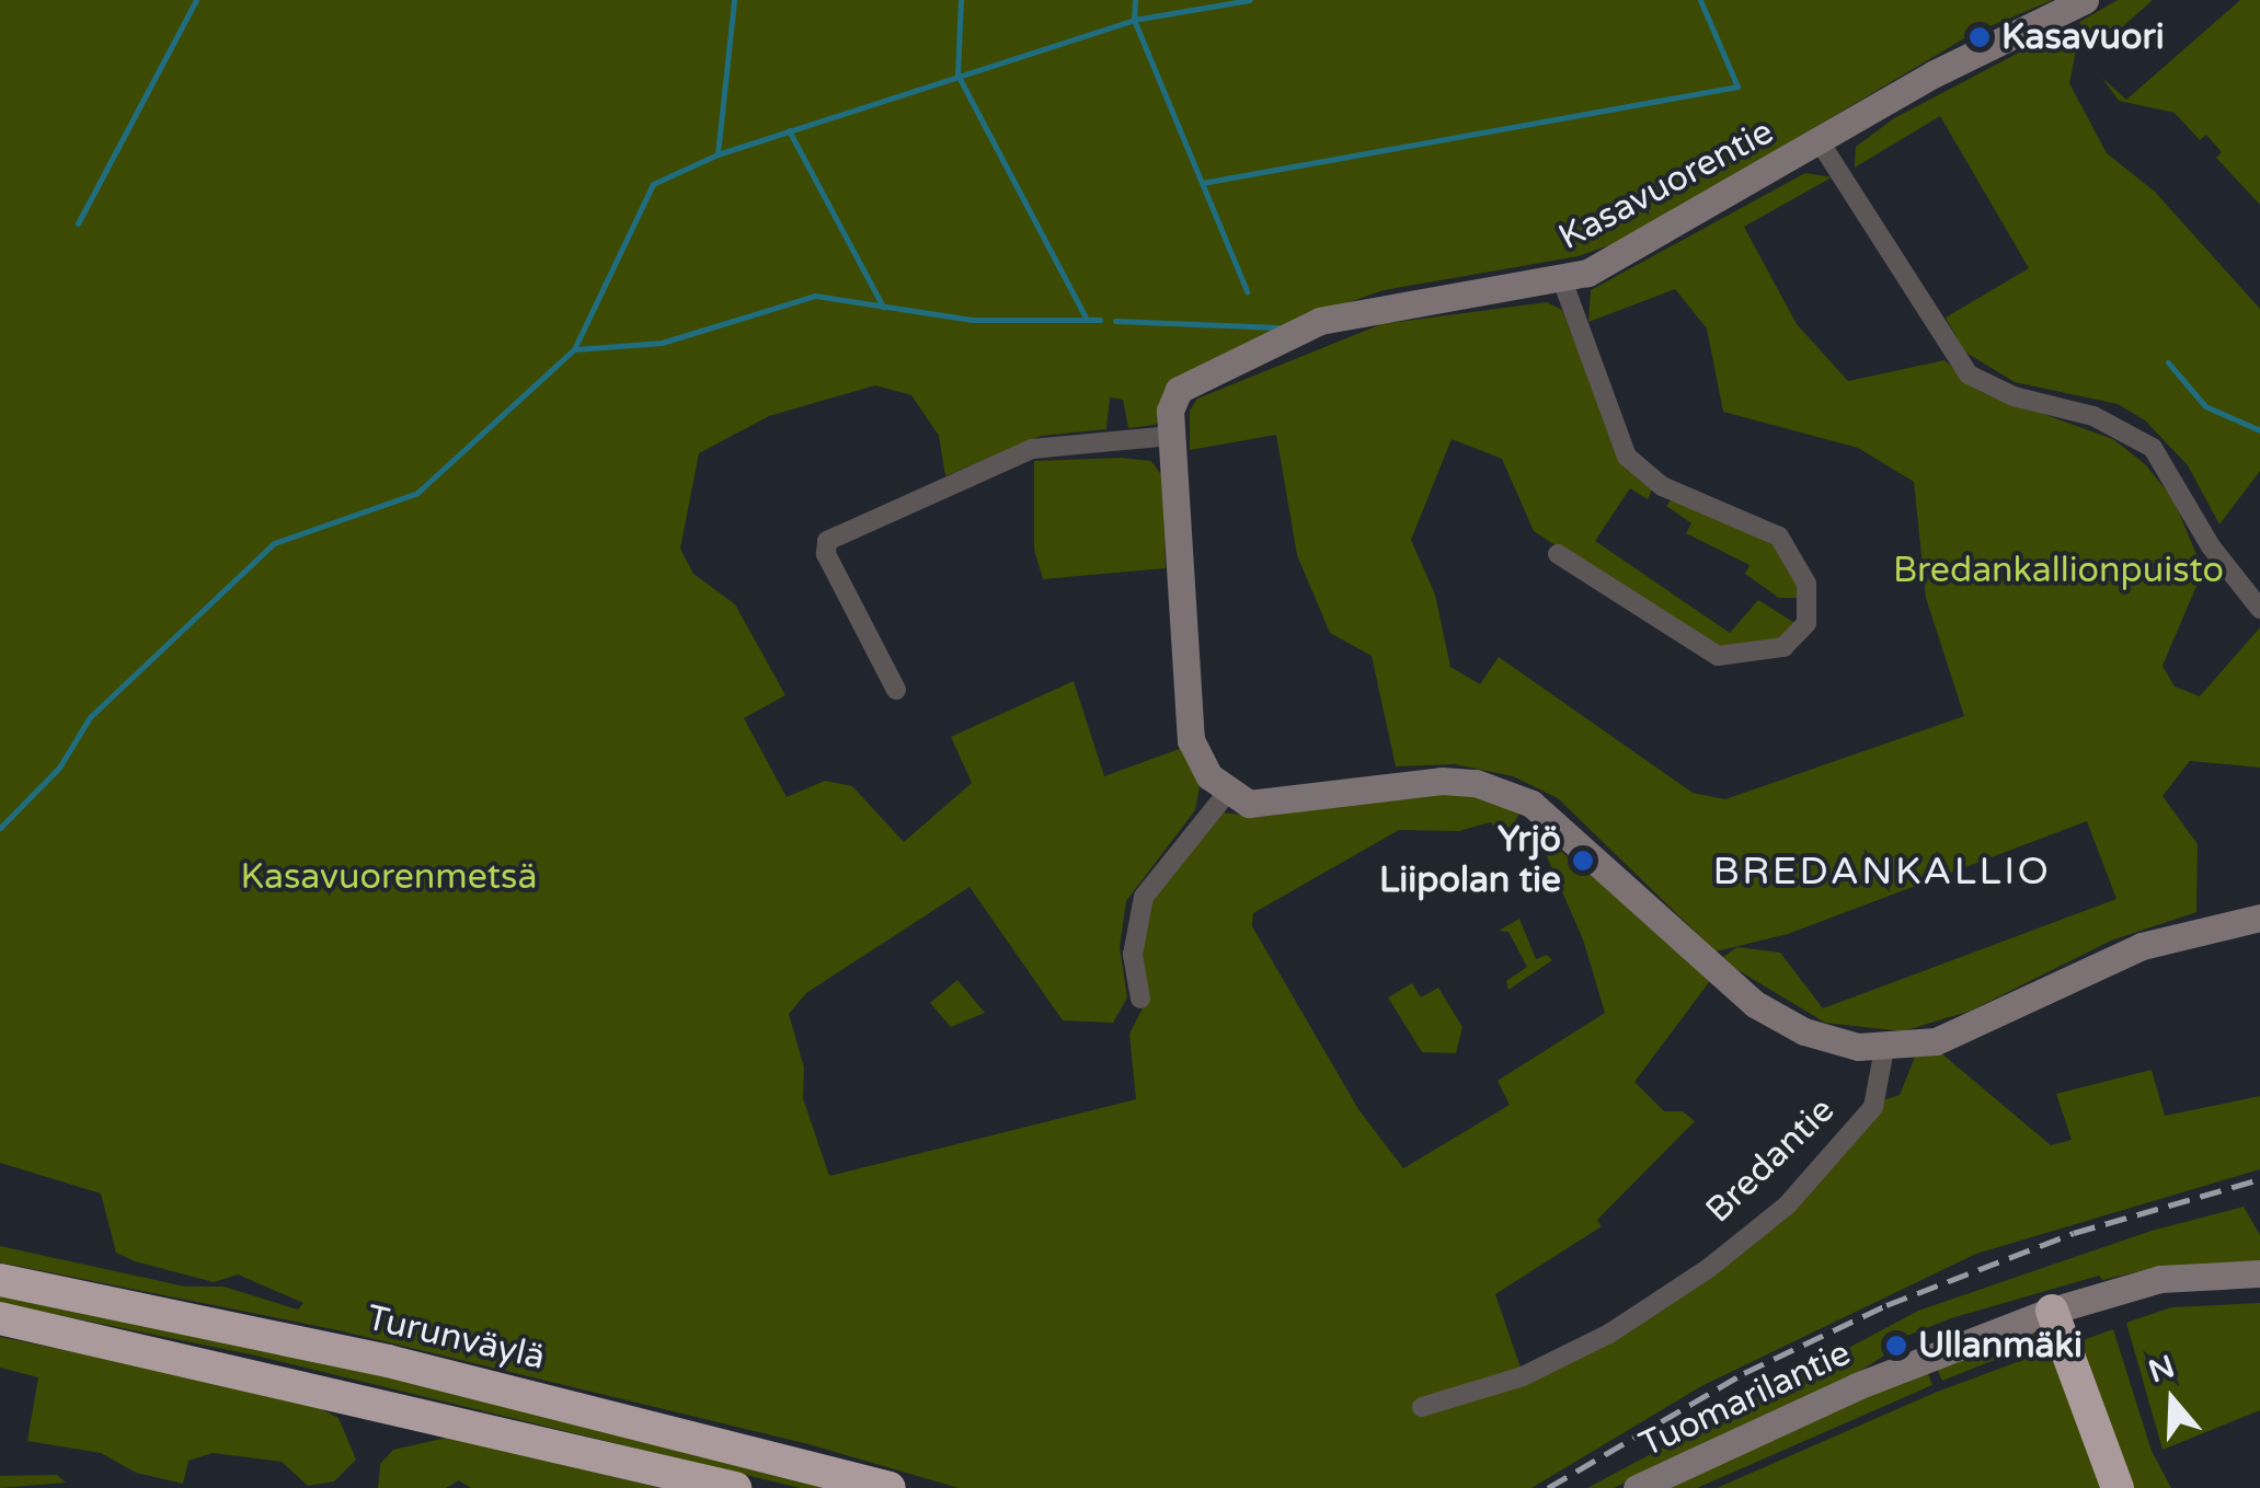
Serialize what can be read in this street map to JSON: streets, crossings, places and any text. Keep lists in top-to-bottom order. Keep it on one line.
{"streets":{"highway":["Turunväylä"],"street":["Kasavuorentie","Bredantie","Tuomarilantie"]},"districts":["BREDANKALLIO"],"parks":["Bredankallionpuisto","Kasavuorenmetsä"],"places":["Kasavuori","Yrjö Liipolan tie","Ullanmäki"],"north":"top"}
